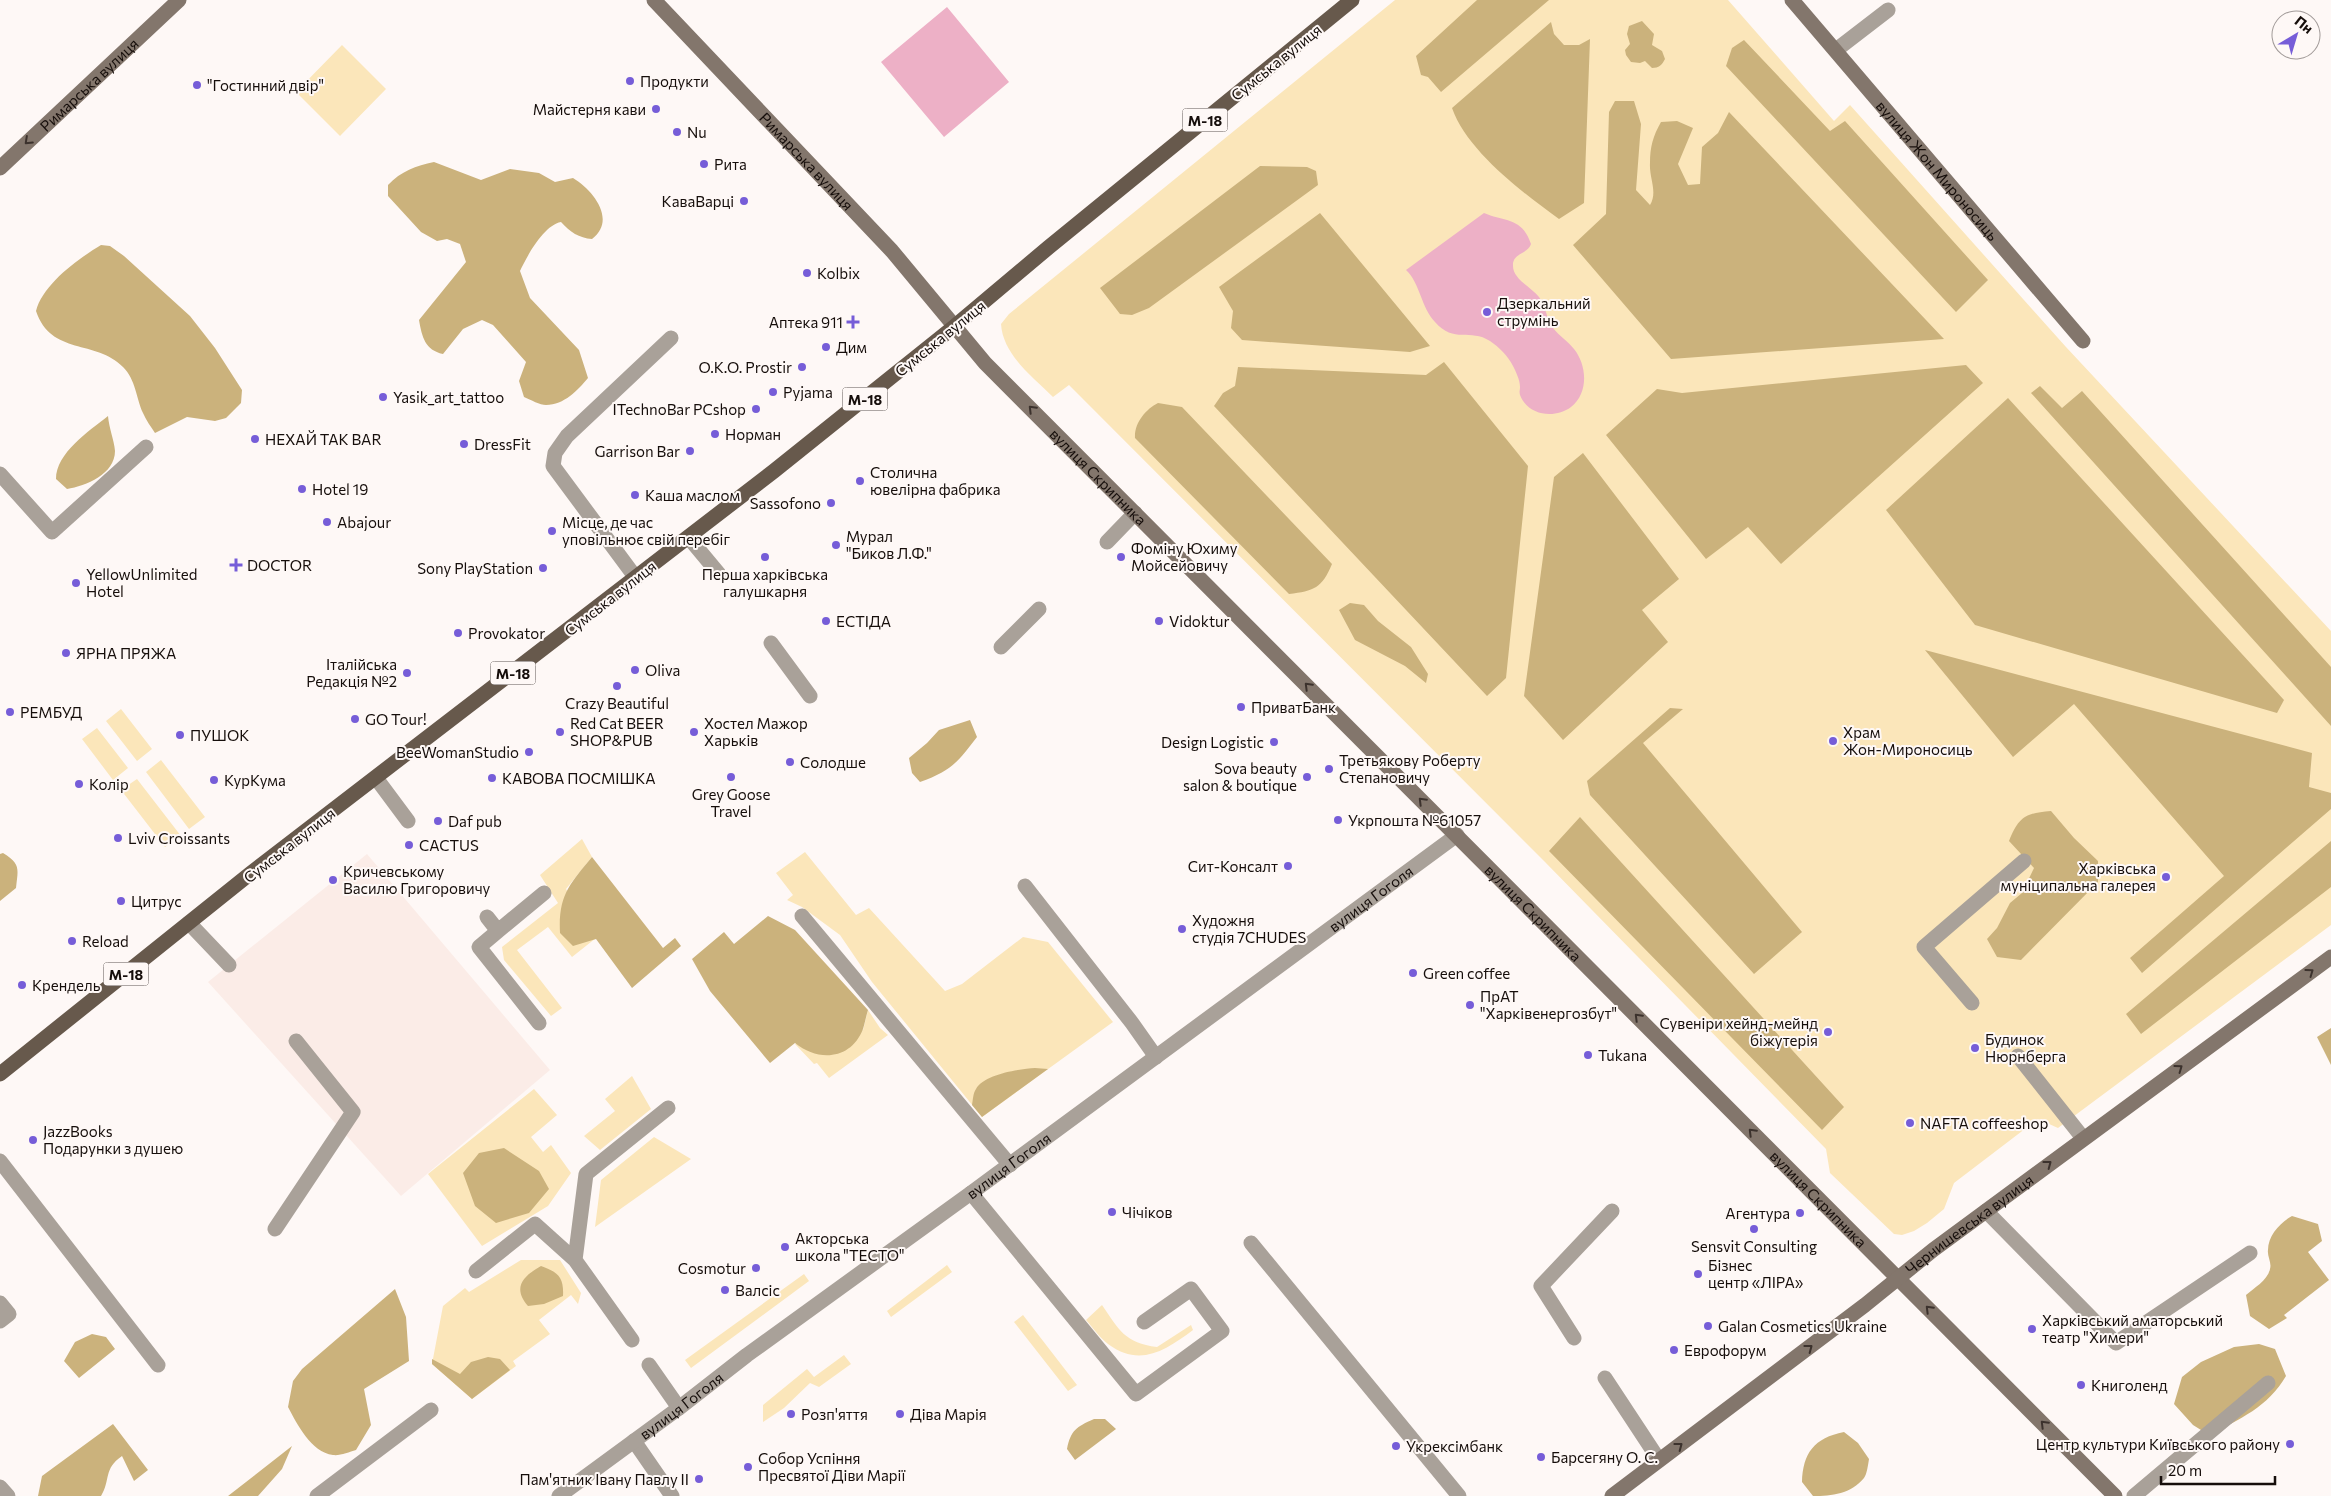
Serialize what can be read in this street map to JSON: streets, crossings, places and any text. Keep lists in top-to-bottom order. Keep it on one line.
{"streets":{"main road":["Сумська вулиця","М-18"],"street":["Римарська вулиця","вулиця Жон Мироносиць","вулиця Скрипника","вулиця Гоголя","Чернишевська вулиця"]},"crossings":[["Сумська вулиця","Римарська вулиця"],["Сумська вулиця","вулиця Скрипника"],["Римарська вулиця","вулиця Скрипника"],["вулиця Скрипника","вулиця Гоголя"],["вулиця Скрипника","Чернишевська вулиця"]],"one_way":["Римарська вулиця","вулиця Скрипника","Чернишевська вулиця"],"places":{"other":["Продукти","\"Гостинний двір\"","Майстерня кави","Nu","Рита","КаваВарці","Kolbix","Дзеркальний струмінь","Дим","O.K.O. Prostir","Pyjama","Yasik_art_tattoo","ITechnoBar PCshop","Норман","НЕХАЙ ТАК BAR","DressFit","Garrison Bar","Столична ювелірна фабрика","Hotel 19","Каша маслом","Sassofono","Abajour","Місце, де час уповільнює свій перебіг","Мурал \"Биков Л.Ф.\"","Перша харківська галушкарня","Фоміну Юхиму Мойсейовичу","Sony PlayStation","YellowUnlimited Hotel","ЕСТІДА","Vidoktur","Provokator","ЯРНА ПРЯЖА","Oliva","Італійська Редакція №2","Crazy Beautiful","ПриватБанк","РЕМБУД","GO Tour!","Red Cat BEER SHOP&PUB","Хостел Мажор Харьків","ПУШОК","Храм Жон-Мироносиць","Design Logistic","BeeWomanStudio","Солодше","Третьякову Роберту Степановичу","Grey Goose Travel","Sova beauty salon & boutique","КАВОВА ПОСМІШКА","КурКума","Колір","Укрпошта №61057","Daf pub","Lviv Croissants","CACTUS","Сит-Консалт","Харківська муніципальна галерея","Кричевському Василю Григоровичу","Цитрус","Художня студія 7CHUDES","Reload","Green coffee","Крендель","ПрАТ \"Харківенергозбут\"","Сувеніри хейнд-мейнд біжутерія","Будинок Нюрнберга","Tukana","NAFTA coffeeshop","JazzBooks Подарунки з душею","Чічіков","Агентура","Sensvit Consulting","Акторська школа \"ТЕСТО\"","Cosmotur","Бізнес центр «ЛІРА»","Валсіс","Galan Cosmetics Ukraine","Харківський аматорський театр \"Химери\"","Еврофорум","Книголенд","Розп'яття","Діва Марія","Центр культури Київського району","Укрексімбанк","Барсегяну О. С.","Собор Успіння Пресвятої Діви Марії","Пам'ятник Івану Павлу II"],"health":["Аптека 911","DOCTOR"]},"scale_bar":"20 m","north":"top right"}
